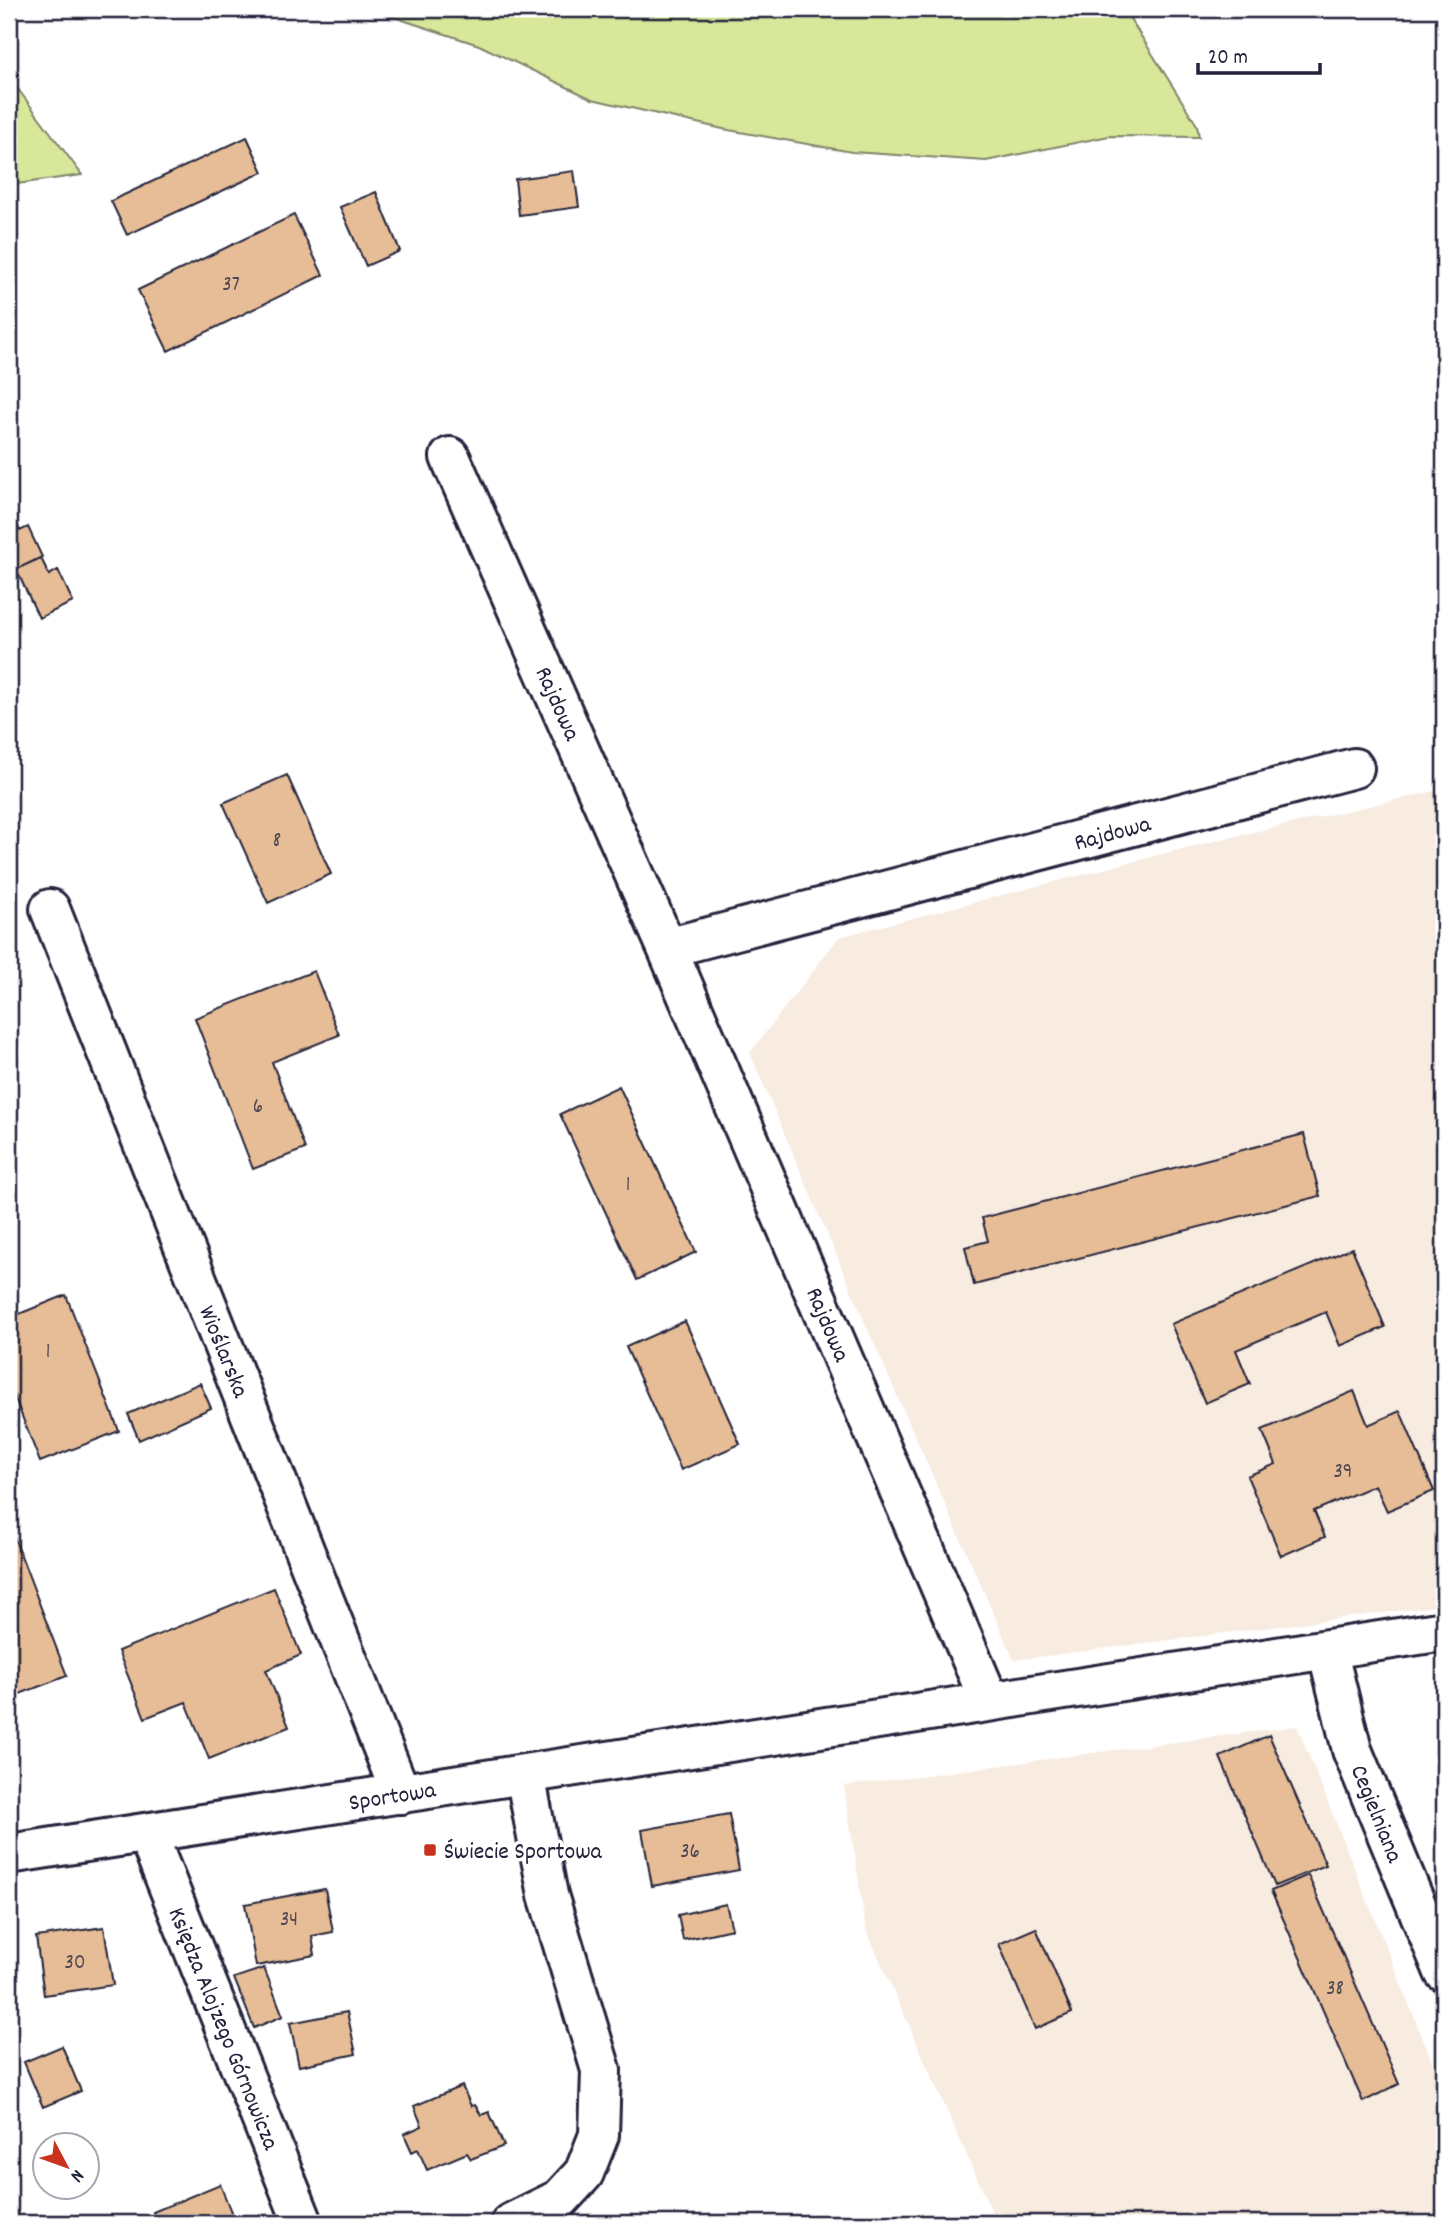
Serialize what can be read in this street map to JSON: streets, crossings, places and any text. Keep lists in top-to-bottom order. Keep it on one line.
{"streets":{"street":["Rajdowa","Wioślarska","Sportowa","Cegielniana","Księdza Alojzego Górnowicza"]},"crossings":[["Rajdowa","Sportowa"],["Wioślarska","Sportowa"],["Sportowa","Cegielniana"],["Sportowa","Księdza Alojzego Górnowicza"]],"places":{"transit":["Świecie Sportowa"]},"house_numbers":["37","8","6","1","1","39","36","34","30","38"],"scale_bar":"20 m","north":"bottom right"}
